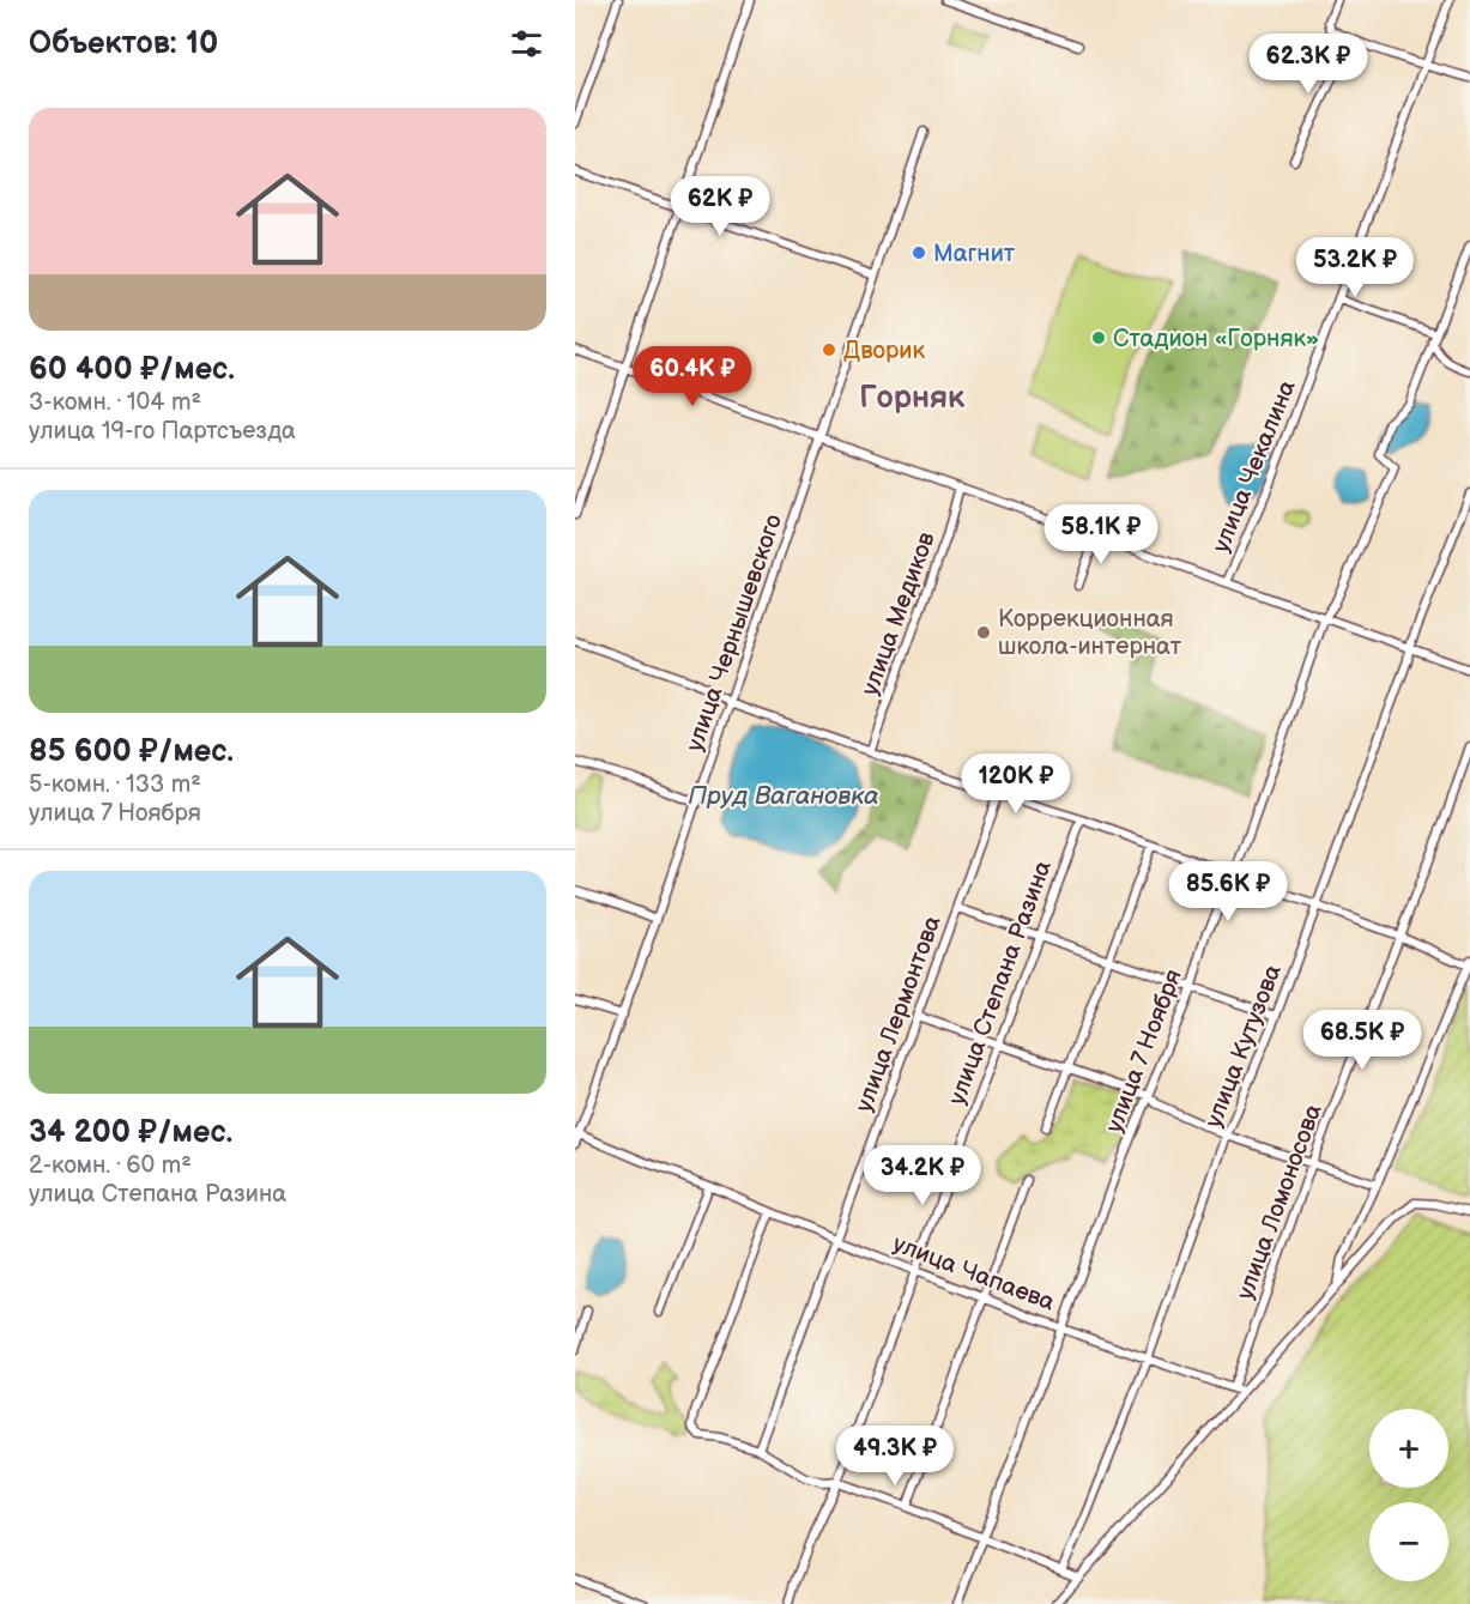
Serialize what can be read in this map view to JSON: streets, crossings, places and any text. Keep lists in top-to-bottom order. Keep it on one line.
{"streets":{"street":["улица Чекалина","улица Медиков","улица Чернышевского","улица Степана Разина","улица Лермонтова","улица Кутузова","улица 7 Ноября","улица Ломоносова","улица Чапаева"]},"crossings":[["улица Чернышевского","улица Чапаева"],["улица Степана Разина","улица Чапаева"],["улица Лермонтова","улица Чапаева"],["улица Кутузова","улица Чапаева"],["улица 7 Ноября","улица Чапаева"],["улица Ломоносова","улица Чапаева"]],"districts":["Горняк"],"water":["Пруд Вагановка"],"places":["Магнит","Стадион «Горняк»","Дворик","Коррекционная школа-интернат"],"page":{"heading":"Объектов: 10","price":["62.3K ₽","62K ₽","53.2K ₽","60.4K ₽","58.1K ₽","120K ₽","85.6K ₽","68.5K ₽","34.2K ₽","49.3K ₽"],"list":[{"name":"60 400 ₽/мес.","note":"3-комн. · 104 m² · улица 19-го Партсъезда"},{"name":"85 600 ₽/мес.","note":"5-комн. · 133 m² · улица 7 Ноября"},{"name":"34 200 ₽/мес.","note":"2-комн. · 60 m² · улица Степана Разина"}],"map_buttons":["+","−"]}}
